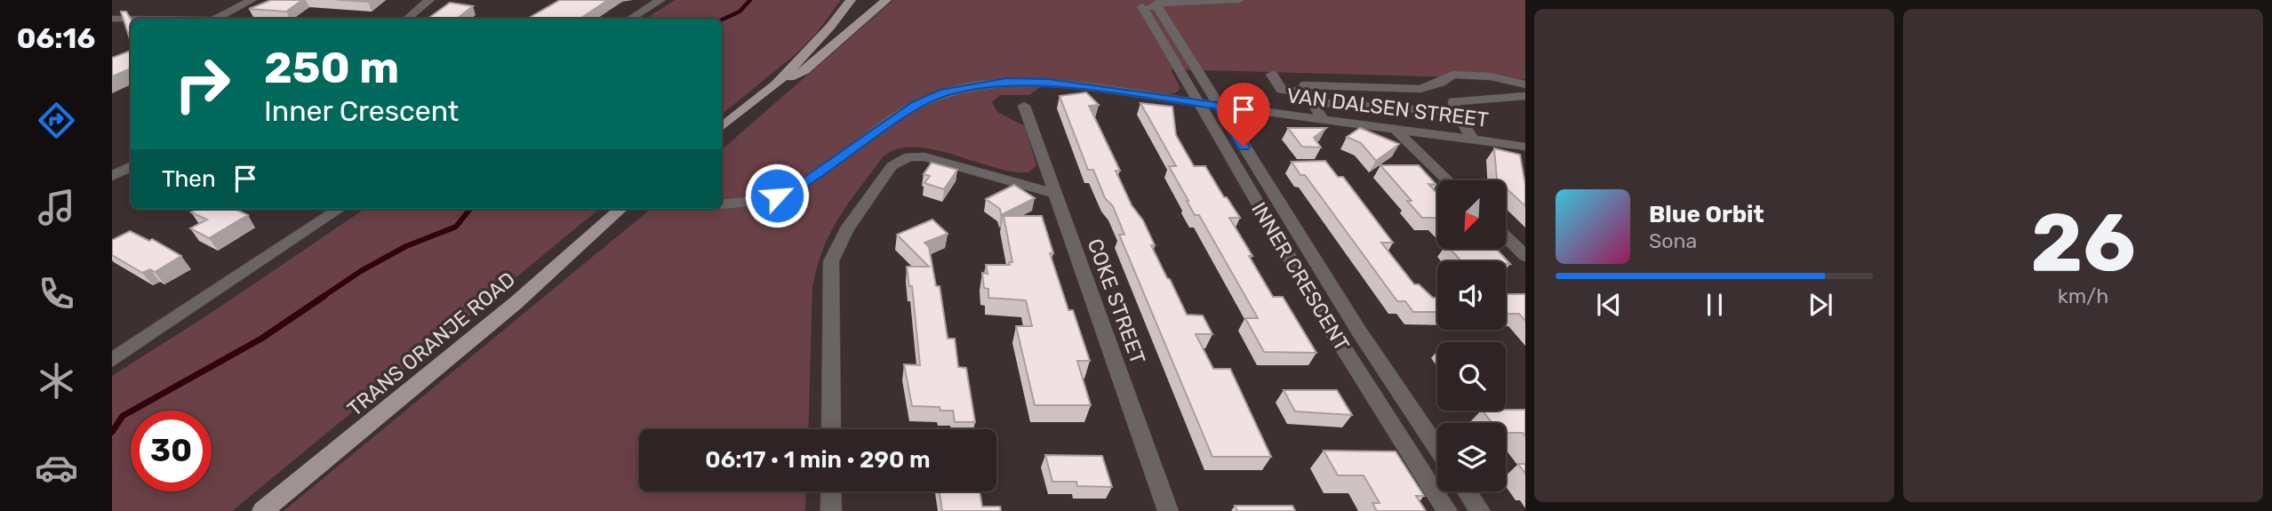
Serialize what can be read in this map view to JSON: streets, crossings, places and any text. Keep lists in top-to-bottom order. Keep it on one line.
{"streets":{"main road":["TRANS ORANJE ROAD"],"street":["VAN DALSEN STREET","INNER CRESCENT","COKE STREET"]},"crossings":[["VAN DALSEN STREET","INNER CRESCENT"]],"north":"bottom left","page":{"tabs":"06:16","tile":["26","km/h"],"turn":["250 m","Inner Crescent"],"then":"Then","song":["Blue Orbit","Sona"],"limit":"30","trip":"06:17 · 1 min · 290 m"}}
